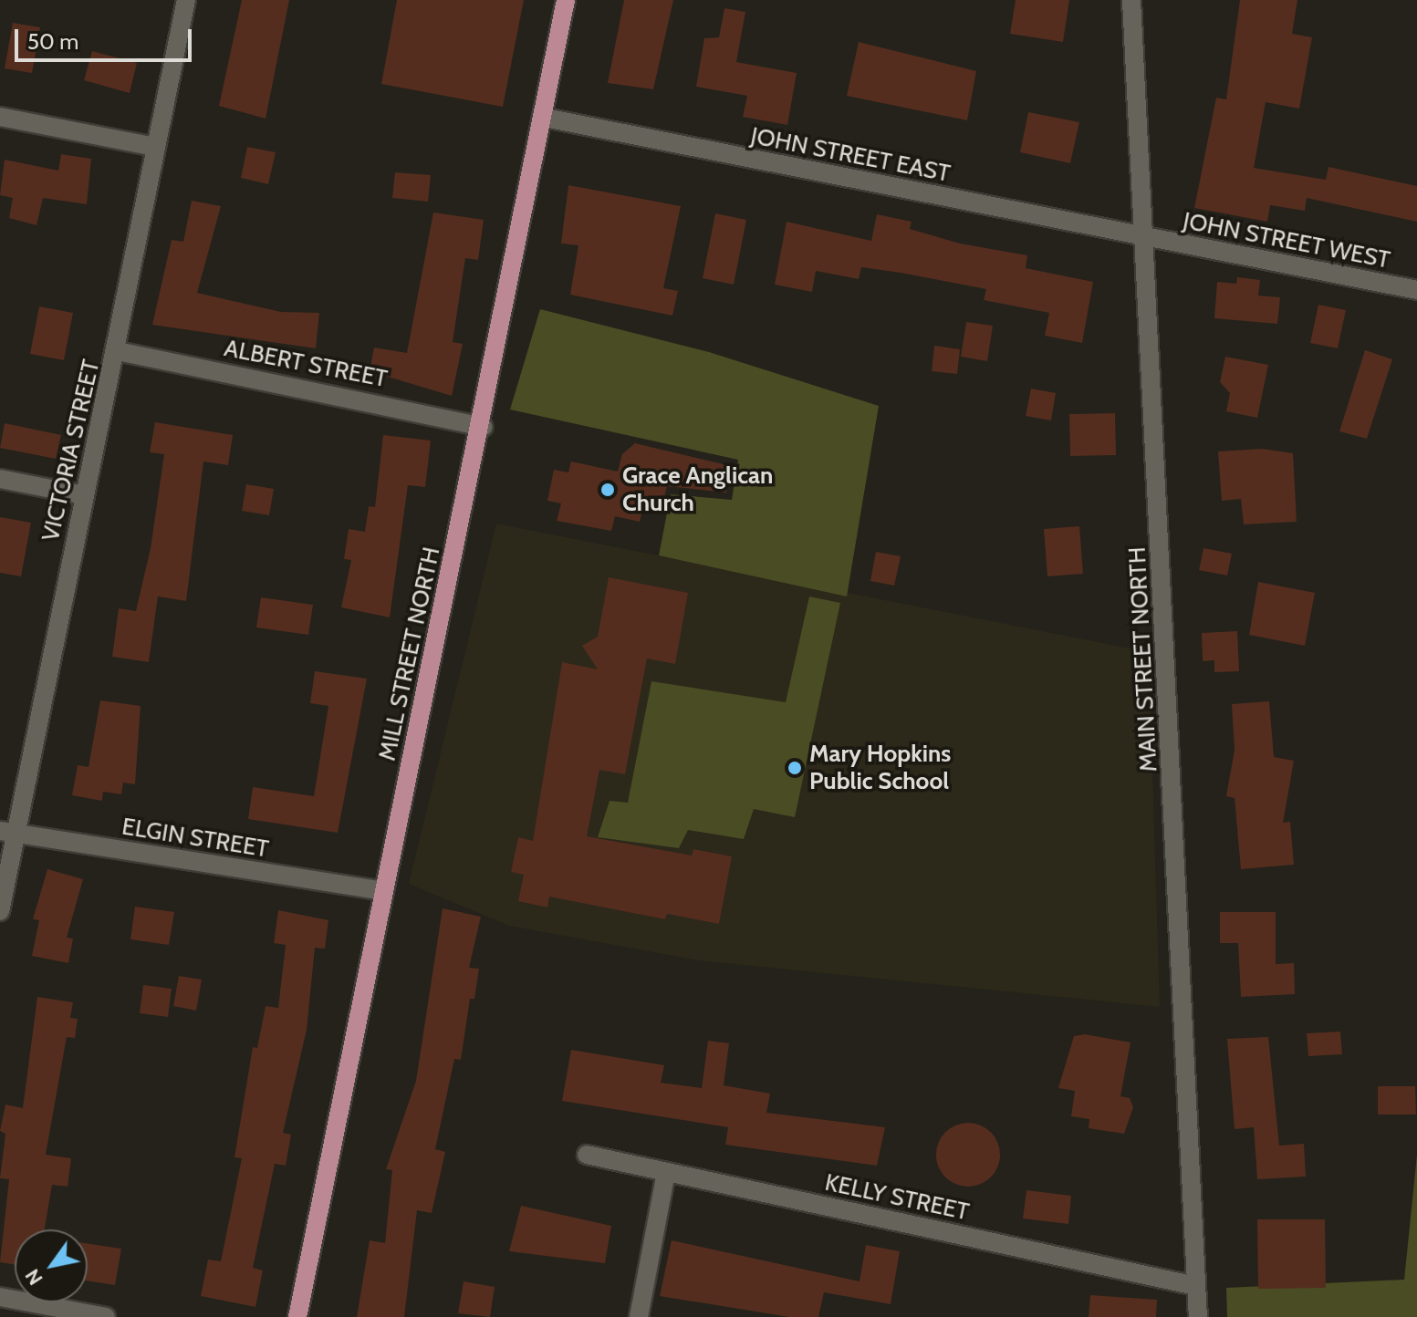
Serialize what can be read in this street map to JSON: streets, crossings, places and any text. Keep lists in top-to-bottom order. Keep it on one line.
{"streets":{"main road":["MILL STREET NORTH"],"street":["JOHN STREET EAST","JOHN STREET WEST","ALBERT STREET","VICTORIA STREET","MAIN STREET NORTH","ELGIN STREET","KELLY STREET"]},"crossings":[["JOHN STREET EAST","JOHN STREET WEST"],["JOHN STREET EAST","MILL STREET NORTH"],["JOHN STREET EAST","MAIN STREET NORTH"],["JOHN STREET WEST","MAIN STREET NORTH"],["ALBERT STREET","VICTORIA STREET"],["ALBERT STREET","MILL STREET NORTH"],["VICTORIA STREET","ELGIN STREET"],["MILL STREET NORTH","ELGIN STREET"],["MAIN STREET NORTH","KELLY STREET"]],"places":["Grace Anglican Church","Mary Hopkins Public School"],"scale_bar":"50 m","north":"bottom left"}
